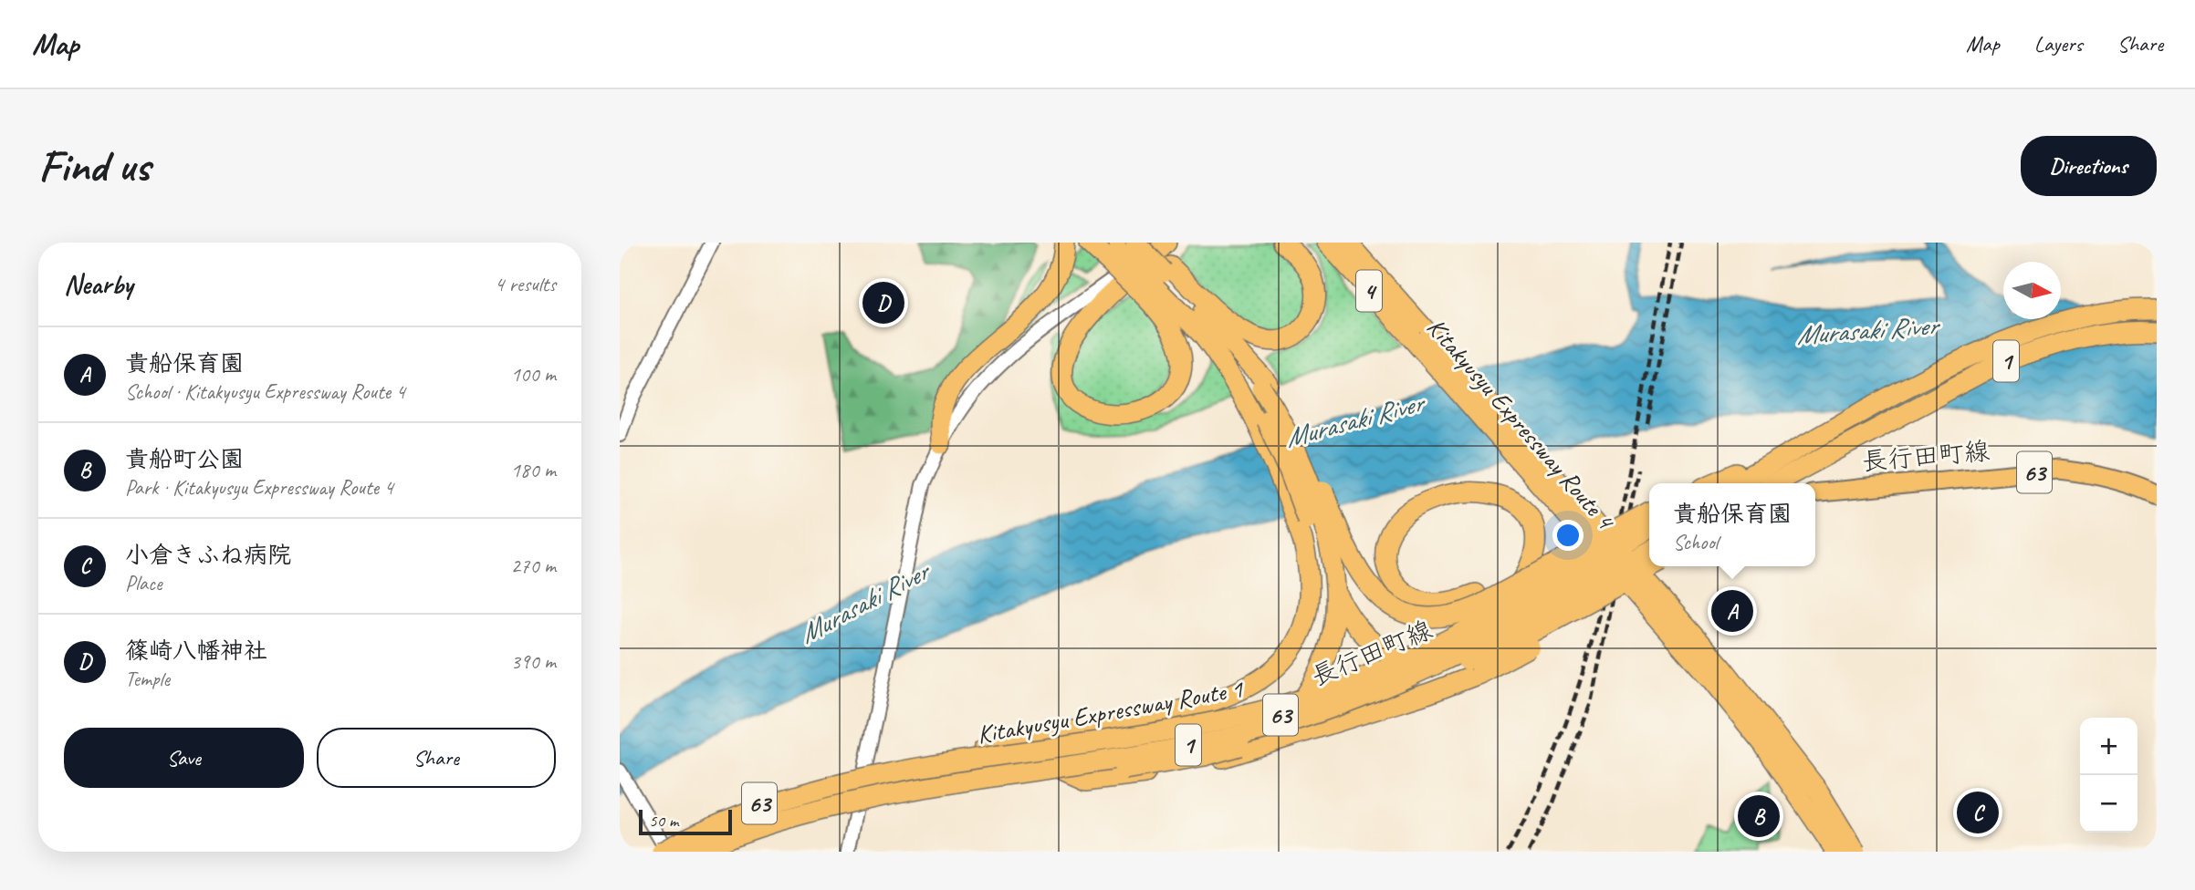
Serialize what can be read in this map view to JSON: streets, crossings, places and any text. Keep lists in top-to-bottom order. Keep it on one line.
{"streets":{"highway":["4","1","Kitakyusyu Expressway Route 4","Kitakyusyu Expressway Route 1"],"main road":["長行田町線","63"]},"crossings":[["長行田町線","Kitakyusyu Expressway Route 1"]],"water":["Murasaki River"],"scale_bar":"50 m","north":"right","page":{"header":"Map","nav":["Map","Layers","Share"],"buttons":["Directions",["Save","Share"]],"title":"Find us","heading":["Nearby","4 results"],"pins":["D","A","C","B"],"list":[{"mark":"A","name":"貴船保育園","note":"School · Kitakyusyu Expressway Route 4","value":"100 m"},{"mark":"B","name":"貴船町公園","note":"Park · Kitakyusyu Expressway Route 4","value":"180 m"},{"mark":"C","name":"小倉きふね病院","note":"Place","value":"270 m"},{"mark":"D","name":"篠崎八幡神社","note":"Temple","value":"390 m"}],"popup":["貴船保育園","School"],"map_buttons":["+","−"],"scale":"50 m"}}
